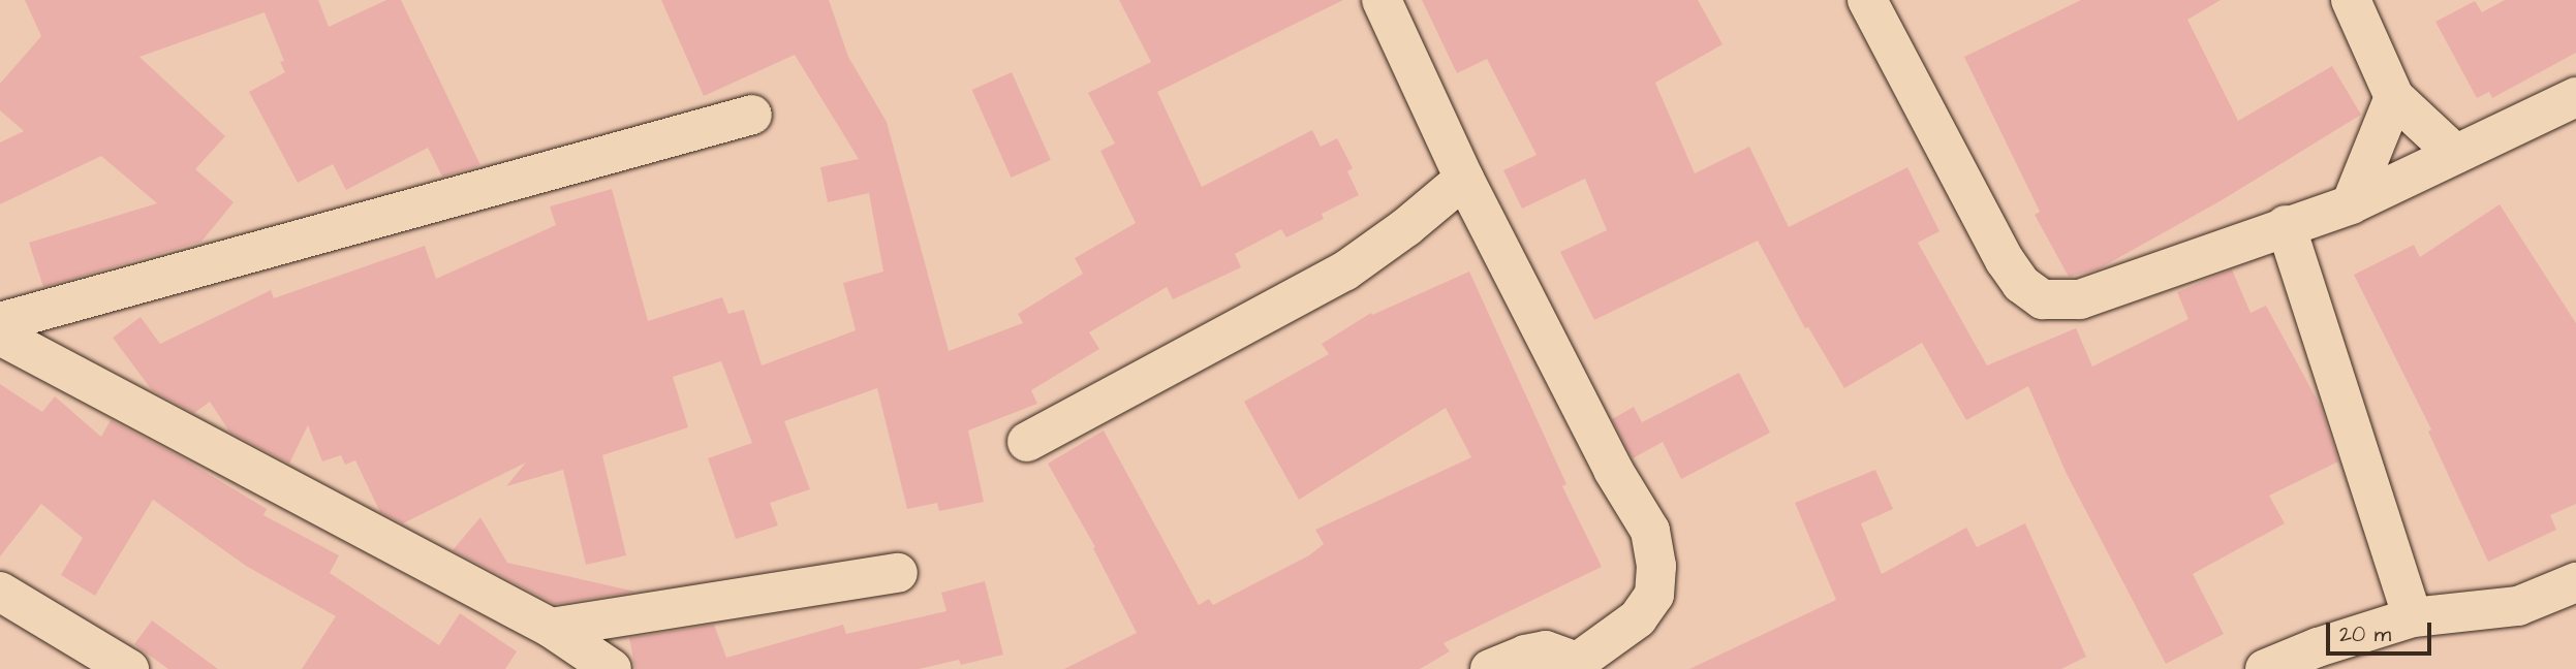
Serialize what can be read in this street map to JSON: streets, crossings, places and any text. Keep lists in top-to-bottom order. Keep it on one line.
{"scale_bar":"20 m"}
